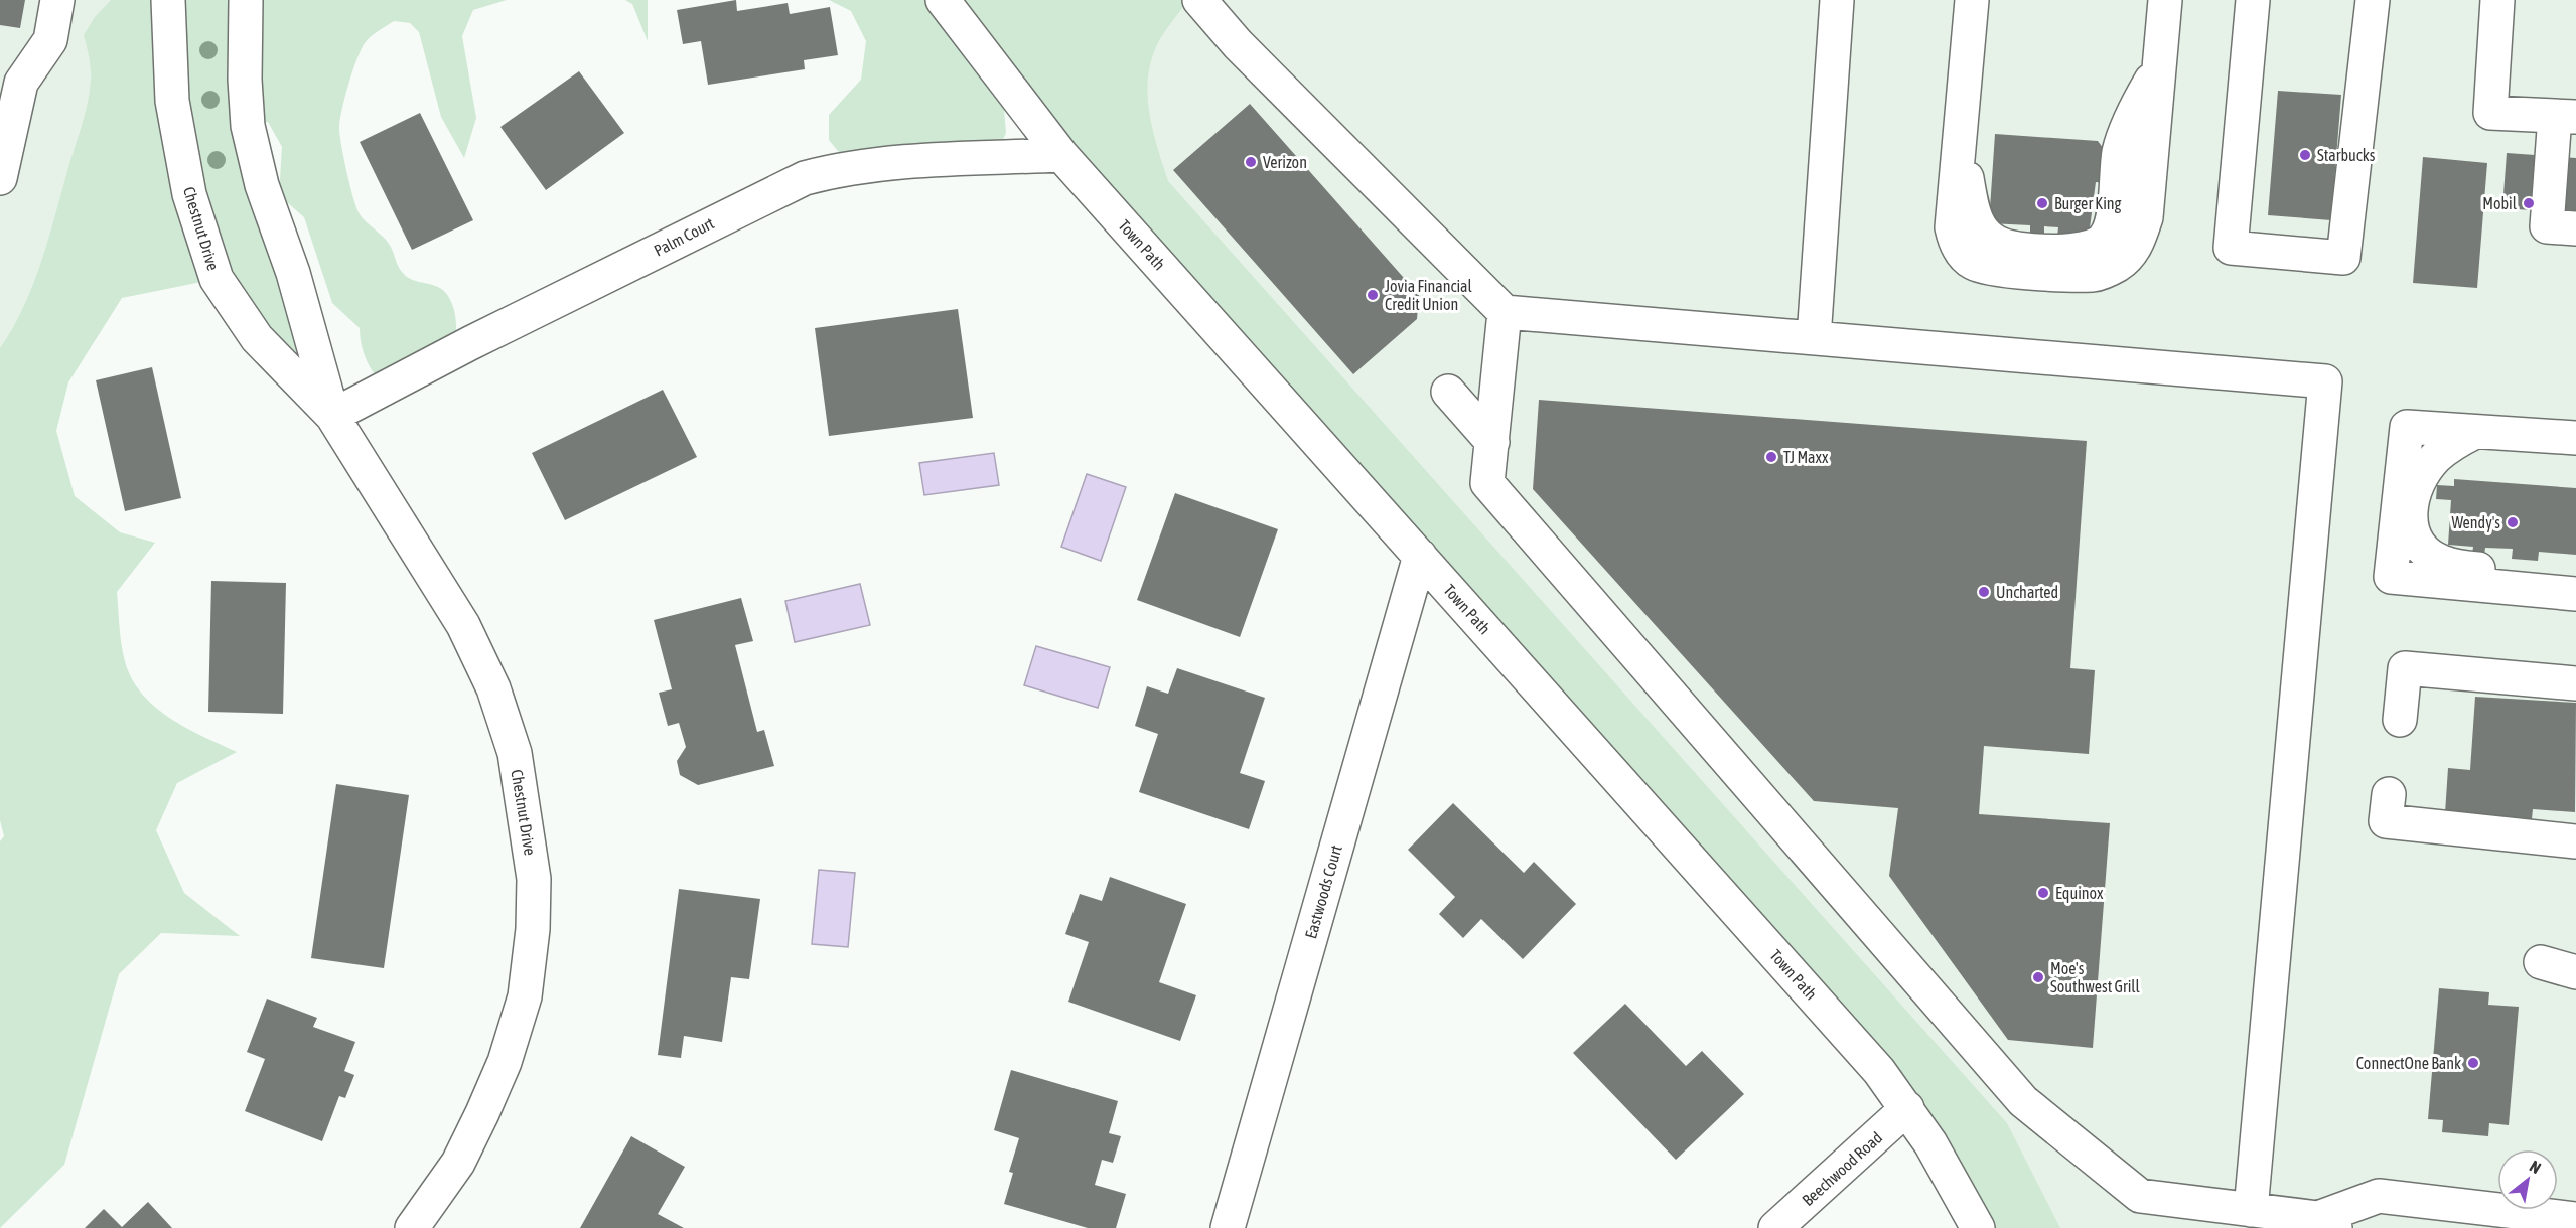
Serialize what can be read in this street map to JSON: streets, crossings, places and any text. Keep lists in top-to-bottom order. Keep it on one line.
{"streets":{"street":["Chestnut Drive","Palm Court","Town Path","Eastwoods Court","Beechwood Road"]},"crossings":[["Chestnut Drive","Palm Court"],["Palm Court","Town Path"],["Town Path","Eastwoods Court"],["Town Path","Beechwood Road"]],"places":["Starbucks","Verizon","Burger King","Mobil","Jovia Financial Credit Union","TJ Maxx","Wendy's","Uncharted","Equinox","Moe's Southwest Grill","ConnectOne Bank"],"north":"top right"}
